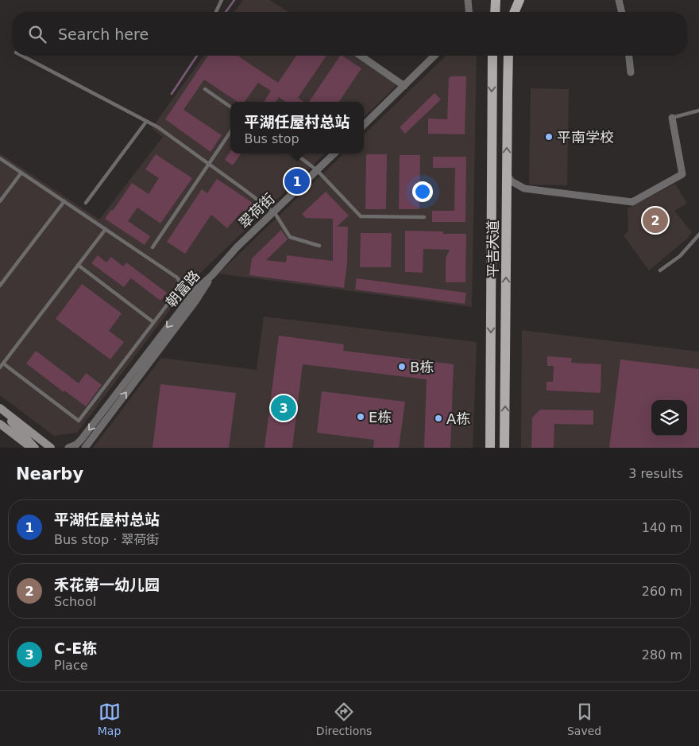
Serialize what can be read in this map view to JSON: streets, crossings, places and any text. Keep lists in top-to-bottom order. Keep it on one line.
{"streets":{"main road":["平吉大道"],"street":["翠荷街","朝富路"]},"crossings":[["翠荷街","朝富路"]],"places":["平南学校","B栋","E栋","A栋"],"page":{"search":"Search here","popup":["平湖任屋村总站","Bus stop"],"pins":["1","2","3"],"heading":["Nearby","3 results"],"list":[{"mark":"1","name":"平湖任屋村总站","note":"Bus stop · 翠荷街","value":"140 m"},{"mark":"2","name":"禾花第一幼儿园","note":"School","value":"260 m"},{"mark":"3","name":"C-E栋","note":"Place","value":"280 m"}],"nav":["Map","Directions","Saved"]}}
